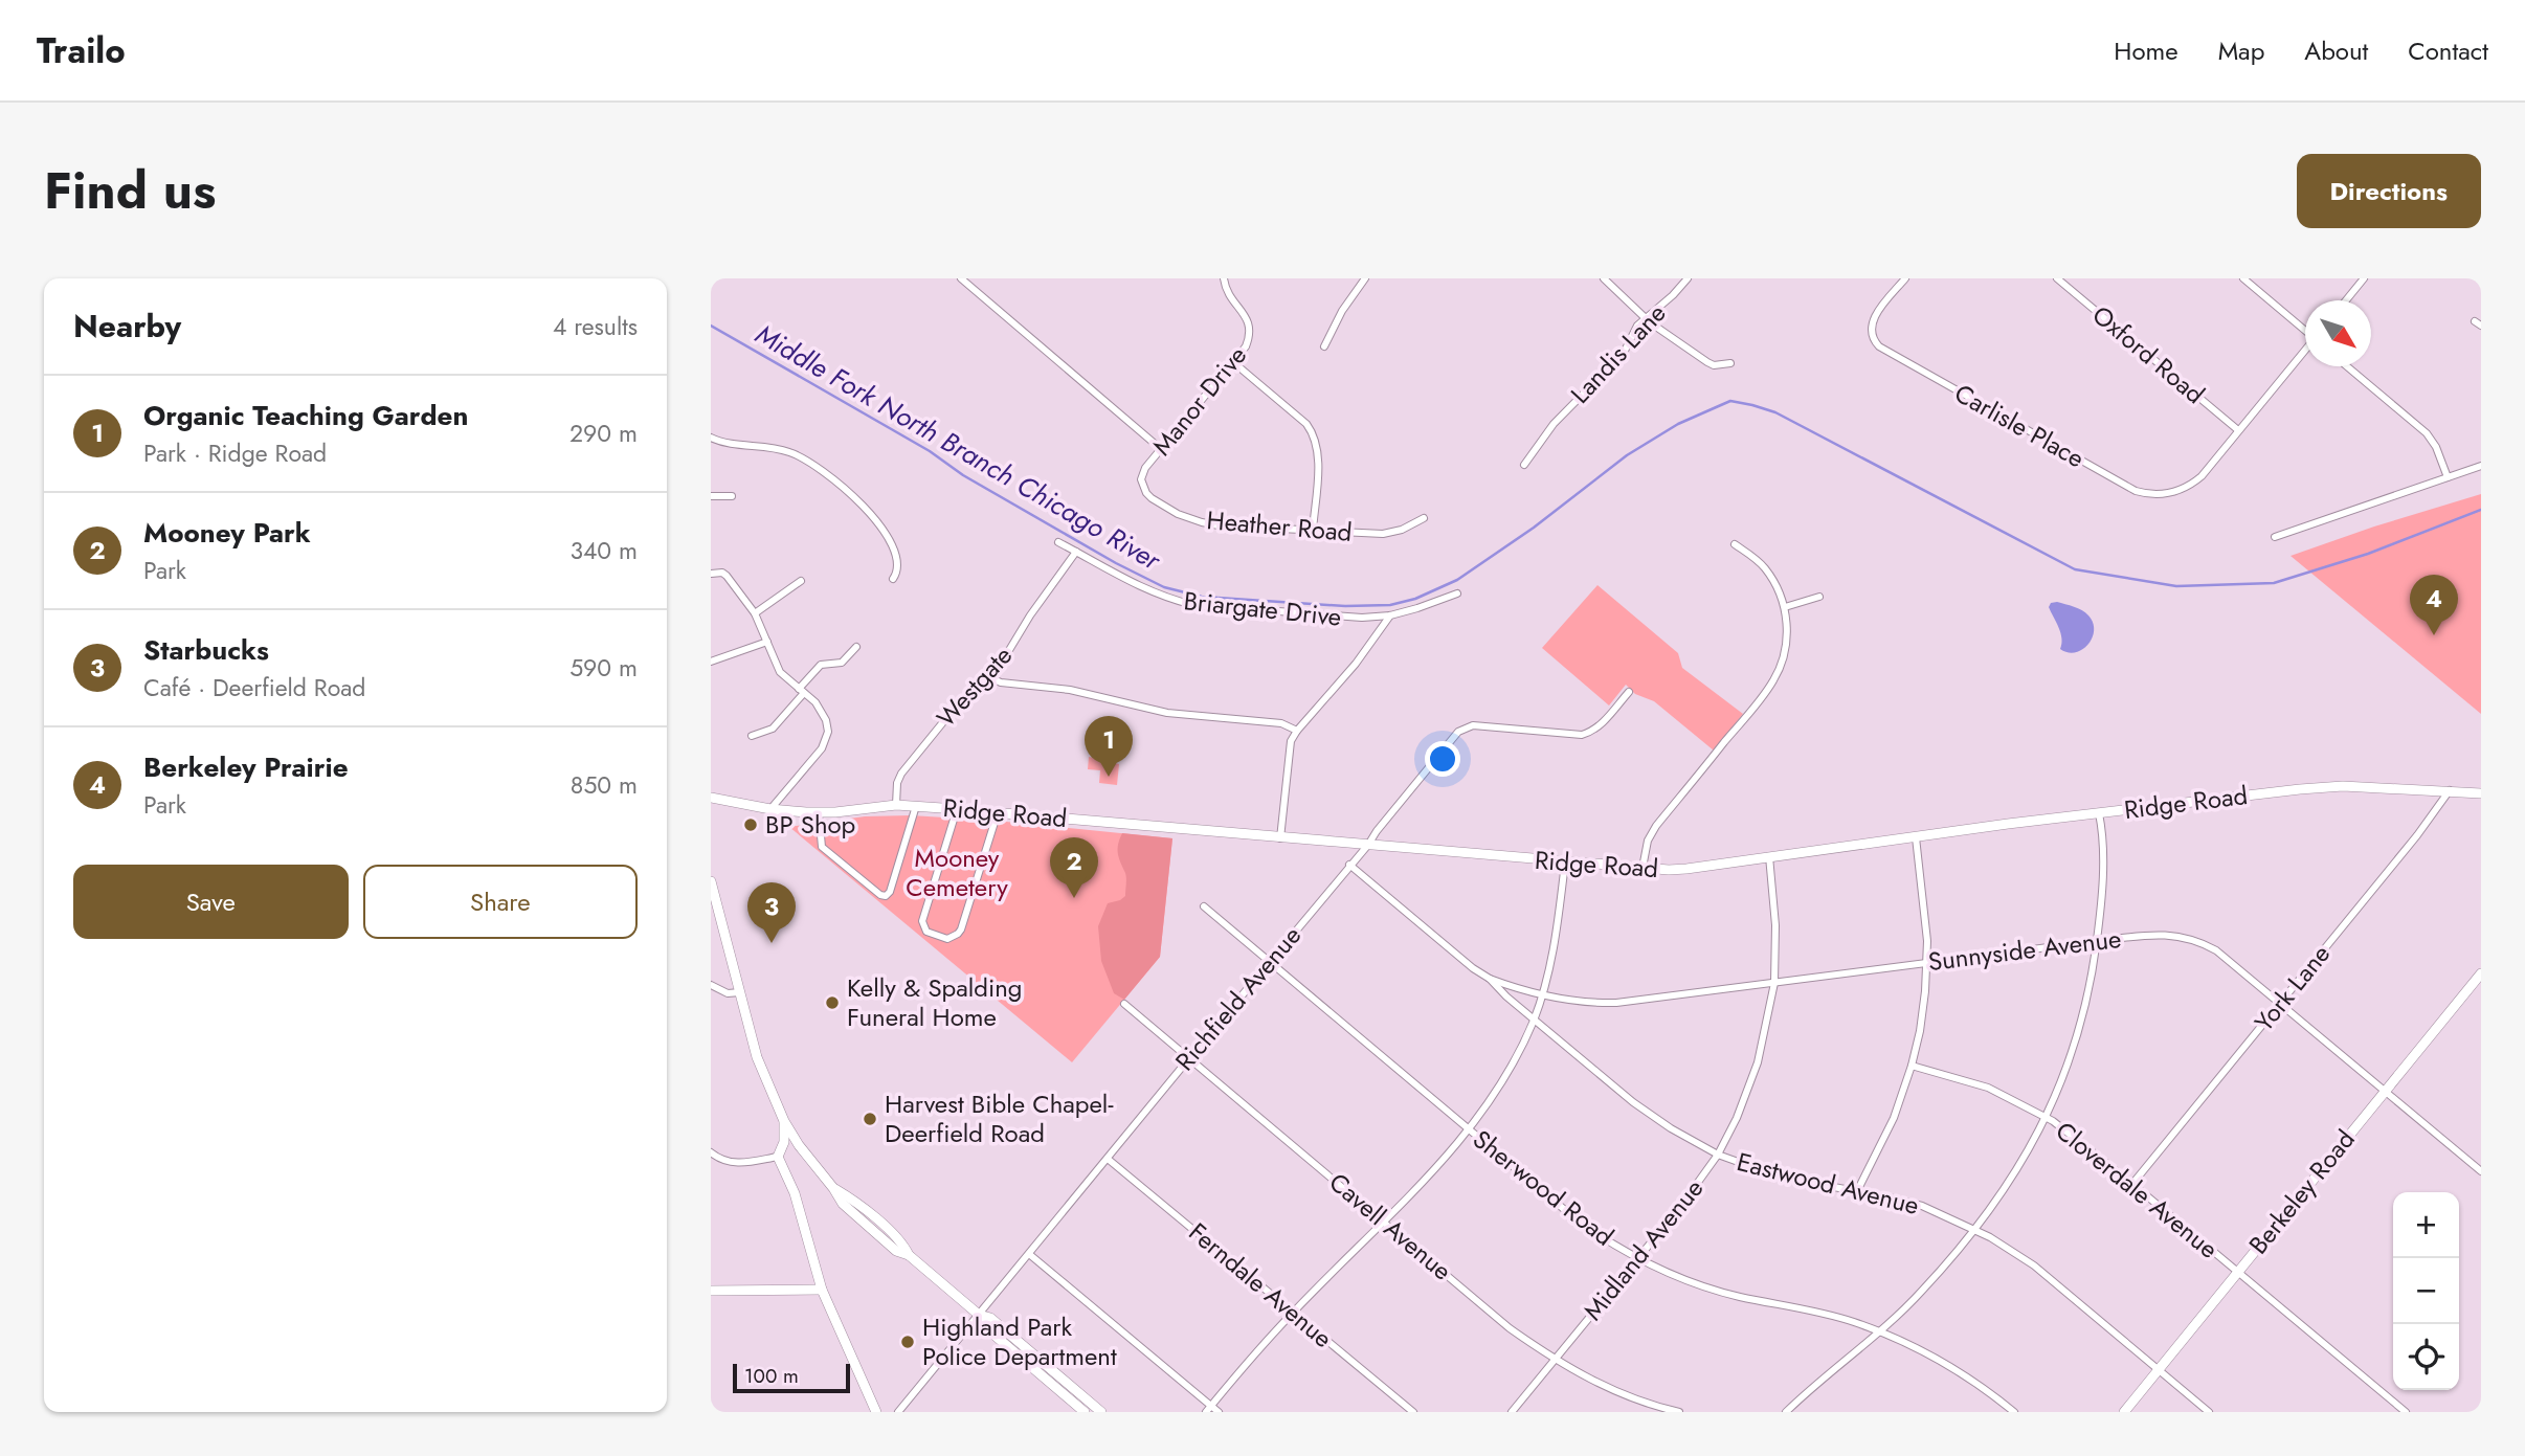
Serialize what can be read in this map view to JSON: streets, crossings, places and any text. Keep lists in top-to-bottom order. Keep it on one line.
{"streets":{"street":["Landis Lane","Oxford Road","Manor Drive","Carlisle Place","Heather Road","Briargate Drive","Westgate","Ridge Road","Sunnyside Avenue","York Lane","Richfield Avenue","Eastwood Avenue","Sherwood Road","Cloverdale Avenue","Berkeley Road","Cavell Avenue","Midland Avenue","Ferndale Avenue"]},"crossings":[["Oxford Road","Carlisle Place"],["Manor Drive","Heather Road"],["Briargate Drive","Westgate"],["Westgate","Ridge Road"],["Ridge Road","York Lane"],["Ridge Road","Richfield Avenue"],["Ridge Road","Midland Avenue"],["Sunnyside Avenue","York Lane"],["Sunnyside Avenue","Eastwood Avenue"],["Sunnyside Avenue","Berkeley Road"],["Sunnyside Avenue","Midland Avenue"],["York Lane","Cloverdale Avenue"],["Richfield Avenue","Eastwood Avenue"],["Richfield Avenue","Sherwood Road"],["Richfield Avenue","Cavell Avenue"],["Richfield Avenue","Ferndale Avenue"],["Eastwood Avenue","Berkeley Road"],["Eastwood Avenue","Midland Avenue"],["Sherwood Road","Midland Avenue"],["Cloverdale Avenue","Berkeley Road"],["Cavell Avenue","Midland Avenue"]],"water":["Middle Fork North Branch Chicago River"],"parks":["Mooney Cemetery"],"places":["BP Shop","Kelly & Spalding Funeral Home","Harvest Bible Chapel- Deerfield Road","Highland Park Police Department"],"scale_bar":"100 m","north":"bottom right","page":{"header":"Trailo","nav":["Home","Map","About","Contact"],"title":"Find us","buttons":["Directions",["Save","Share"]],"heading":["Nearby","4 results"],"list":[{"mark":"1","name":"Organic Teaching Garden","note":"Park · Ridge Road","value":"290 m"},{"mark":"2","name":"Mooney Park","note":"Park","value":"340 m"},{"mark":"3","name":"Starbucks","note":"Café · Deerfield Road","value":"590 m"},{"mark":"4","name":"Berkeley Prairie","note":"Park","value":"850 m"}],"pins":["4","1","2","3"],"map_buttons":["+","−"],"scale":"100 m"}}
